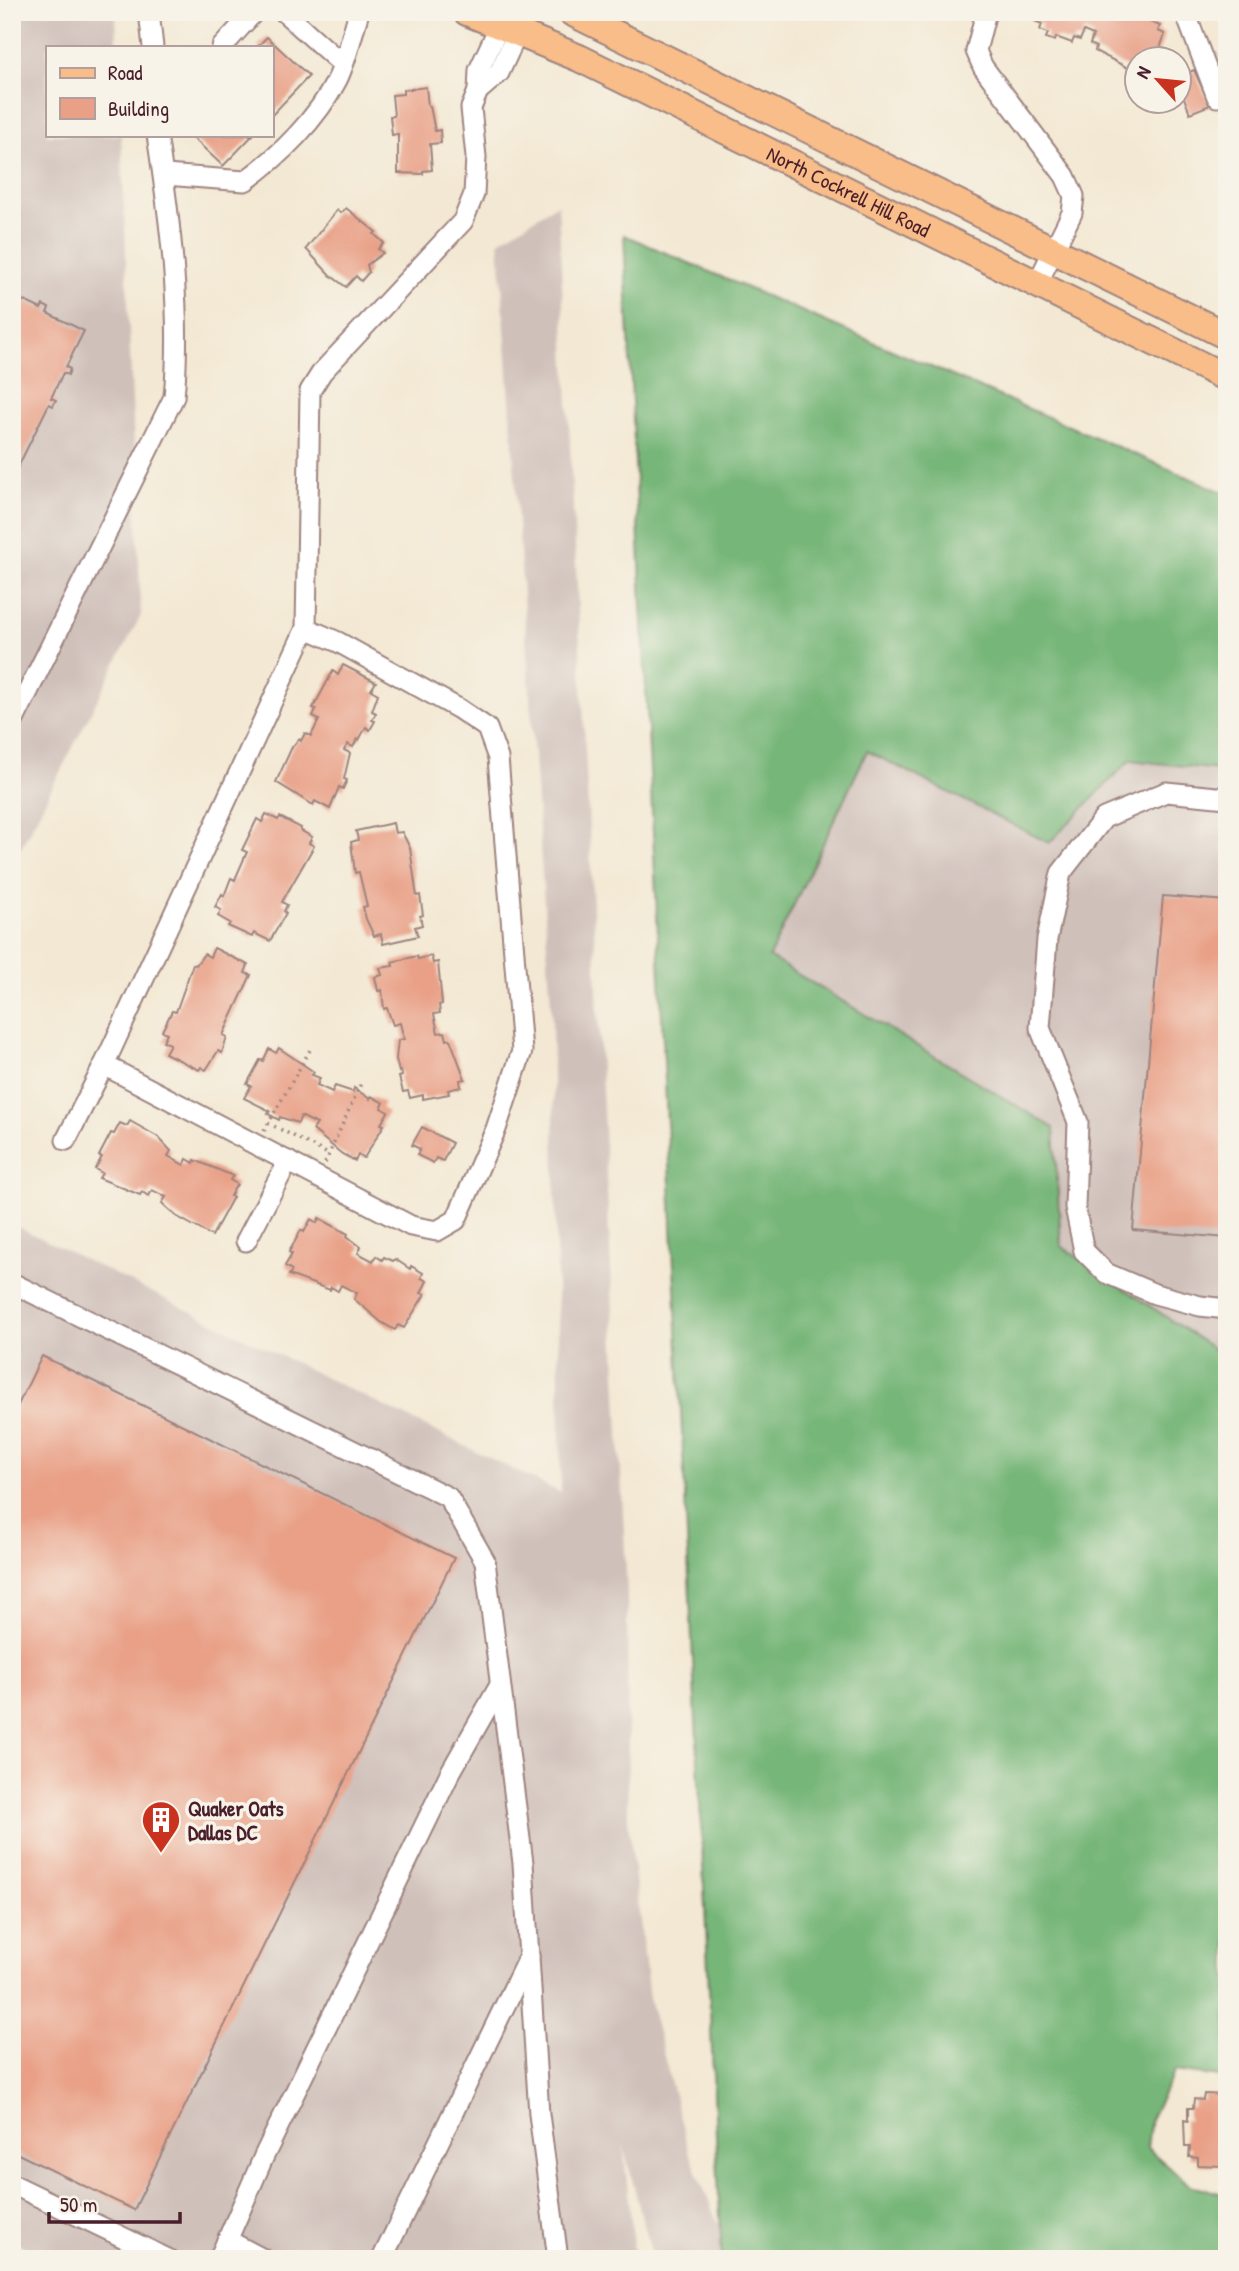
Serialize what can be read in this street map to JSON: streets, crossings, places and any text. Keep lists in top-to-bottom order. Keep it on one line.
{"streets":{"main road":["North Cockrell Hill Road"]},"places":{"building":["Quaker Oats Dallas DC"]},"legend":["Road","Building"],"scale_bar":"50 m","north":"top left"}
